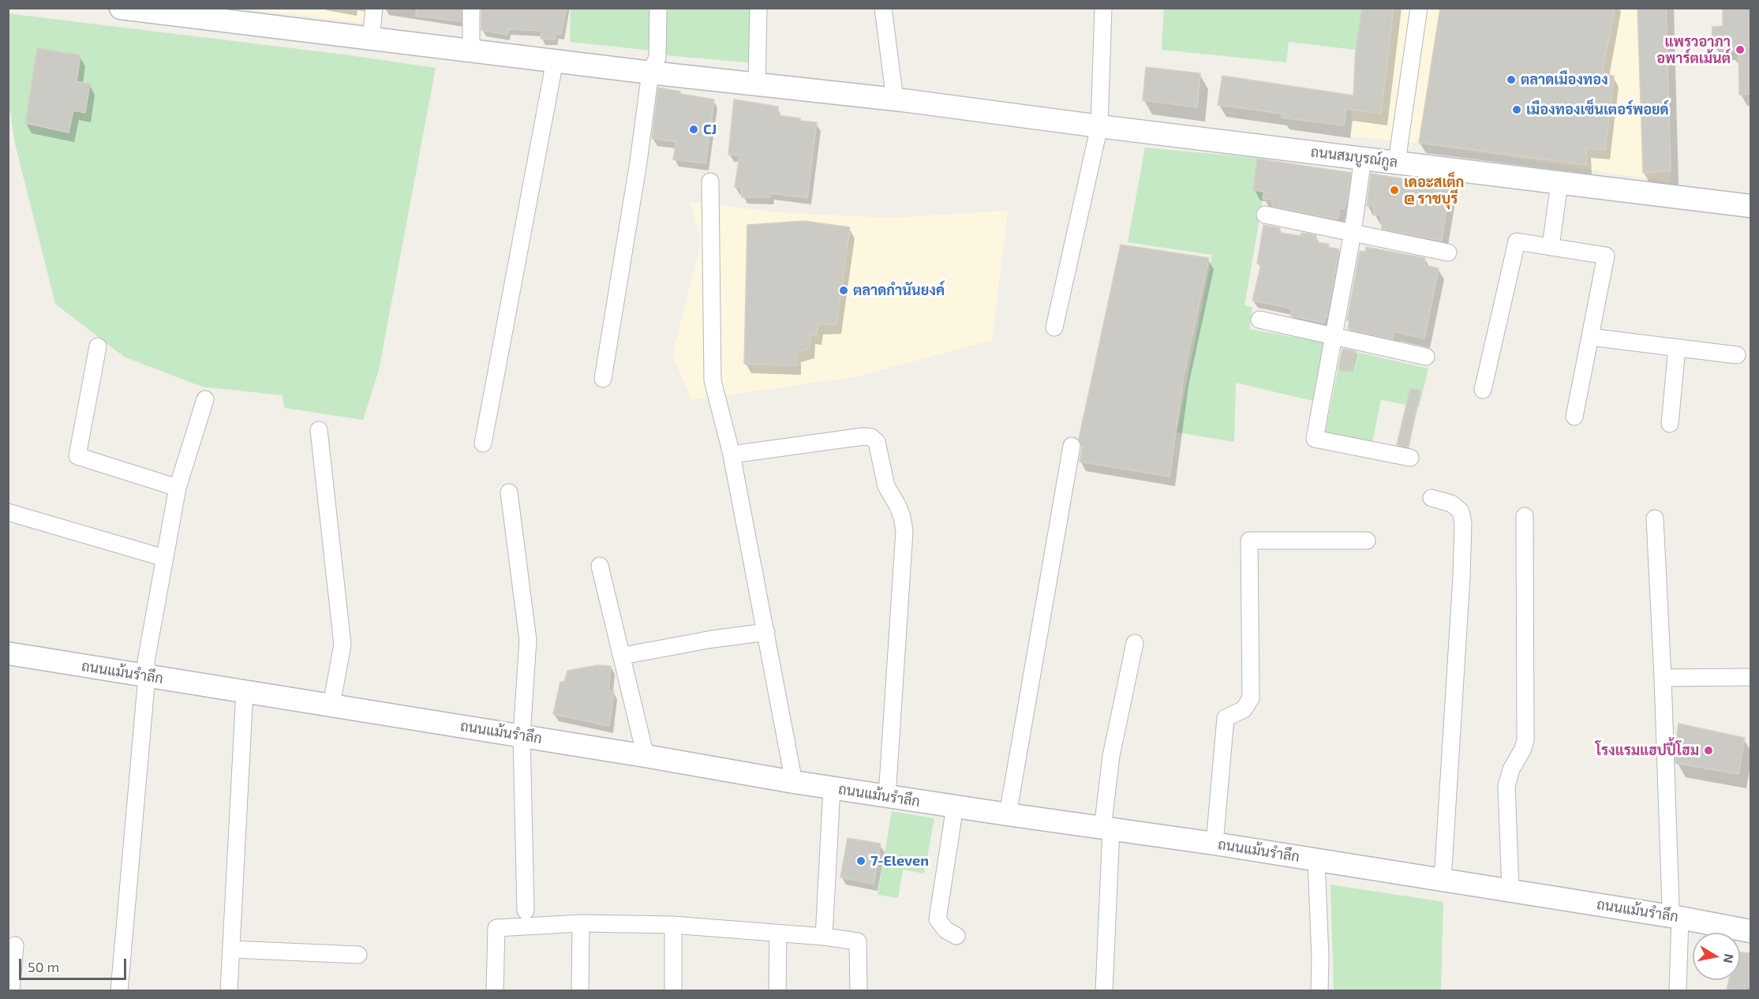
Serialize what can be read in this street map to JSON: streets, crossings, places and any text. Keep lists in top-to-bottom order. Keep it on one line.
{"streets":{"street":["ถนนสมบูรณ์กูล","ถนนแม้นรำลึก"]},"places":["แพรวอาภา อพาร์ตเม้นต์","ตลาดเมืองทอง","เมืองทองเซ็นเตอร์พอยด์","CJ","เดอะสเต็ก @ ราชบุรี","ตลาดกำนันยงค์","โรงแรมแฮปปี้โฮม","7-Eleven"],"scale_bar":"50 m","north":"right"}
